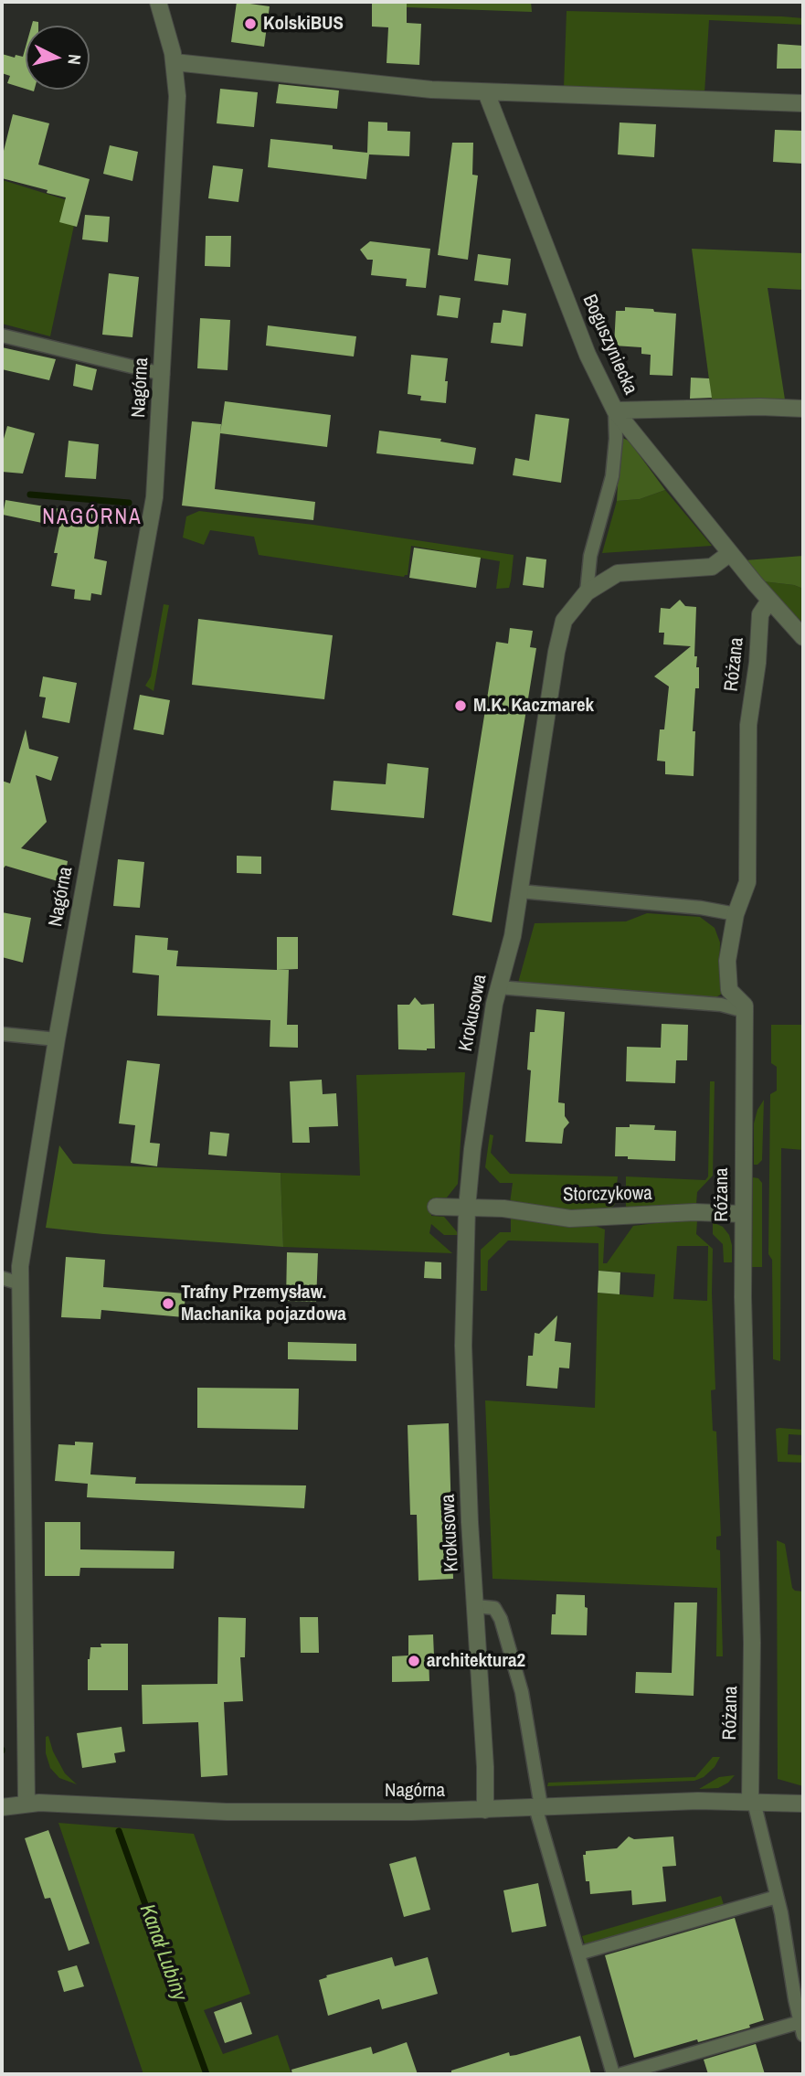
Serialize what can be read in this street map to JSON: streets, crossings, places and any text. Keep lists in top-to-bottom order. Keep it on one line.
{"streets":{"street":["Boguszyniecka","Nagórna","Różana","Krokusowa","Storczykowa"]},"crossings":[["Boguszyniecka","Różana"],["Boguszyniecka","Krokusowa"],["Nagórna","Różana"],["Nagórna","Krokusowa"],["Różana","Storczykowa"],["Krokusowa","Storczykowa"]],"districts":["NAGÓRNA"],"water":["Kanał Lubiny"],"places":["KolskiBUS","M.K. Kaczmarek","Trafny Przemysław. Machanika pojazdowa","architektura2"],"north":"right"}
